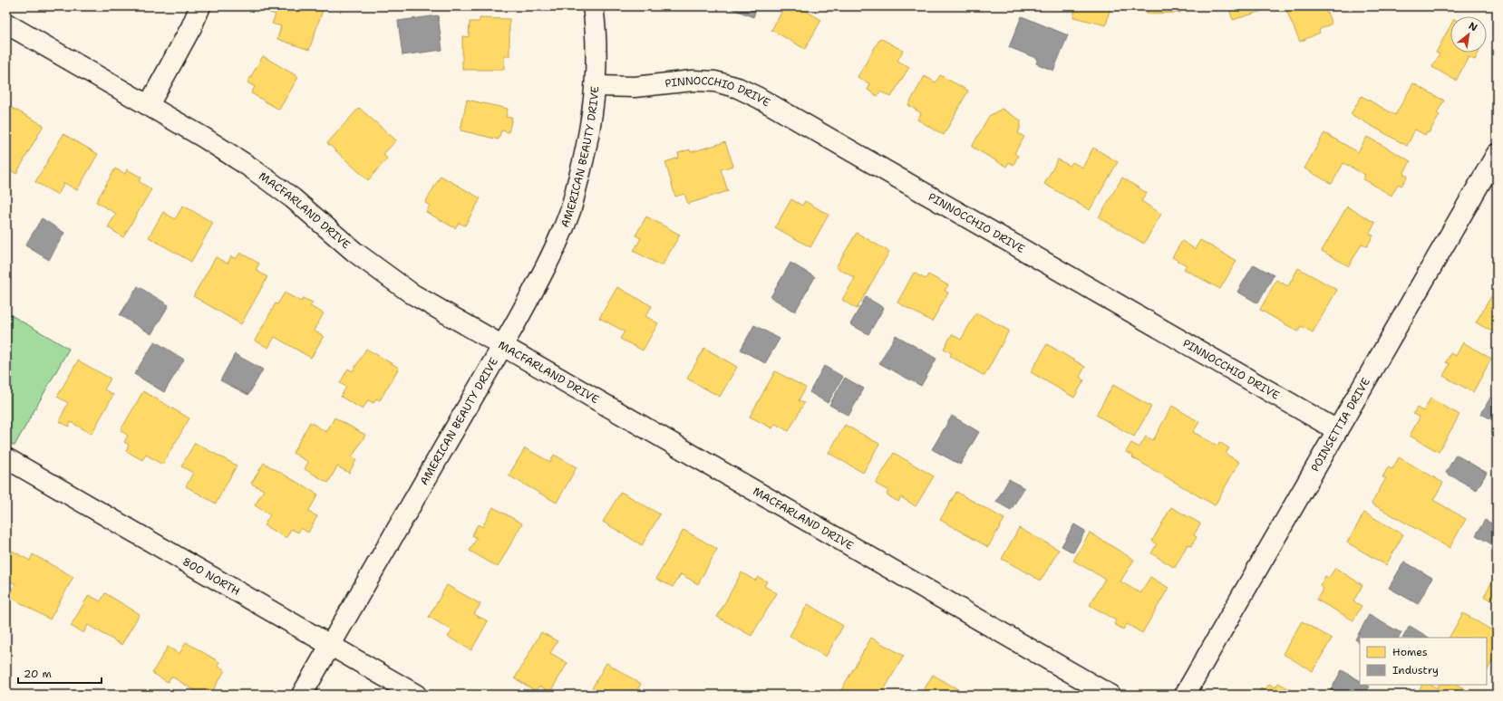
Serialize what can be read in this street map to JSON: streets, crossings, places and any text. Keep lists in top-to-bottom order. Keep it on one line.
{"streets":{"street":["PINNOCCHIO DRIVE","AMERICAN BEAUTY DRIVE","MACFARLAND DRIVE","POINSETTIA DRIVE","800 NORTH"]},"crossings":[["PINNOCCHIO DRIVE","AMERICAN BEAUTY DRIVE"],["PINNOCCHIO DRIVE","POINSETTIA DRIVE"],["AMERICAN BEAUTY DRIVE","MACFARLAND DRIVE"],["AMERICAN BEAUTY DRIVE","800 NORTH"]],"legend":["Homes","Industry"],"scale_bar":"20 m","north":"top right"}
